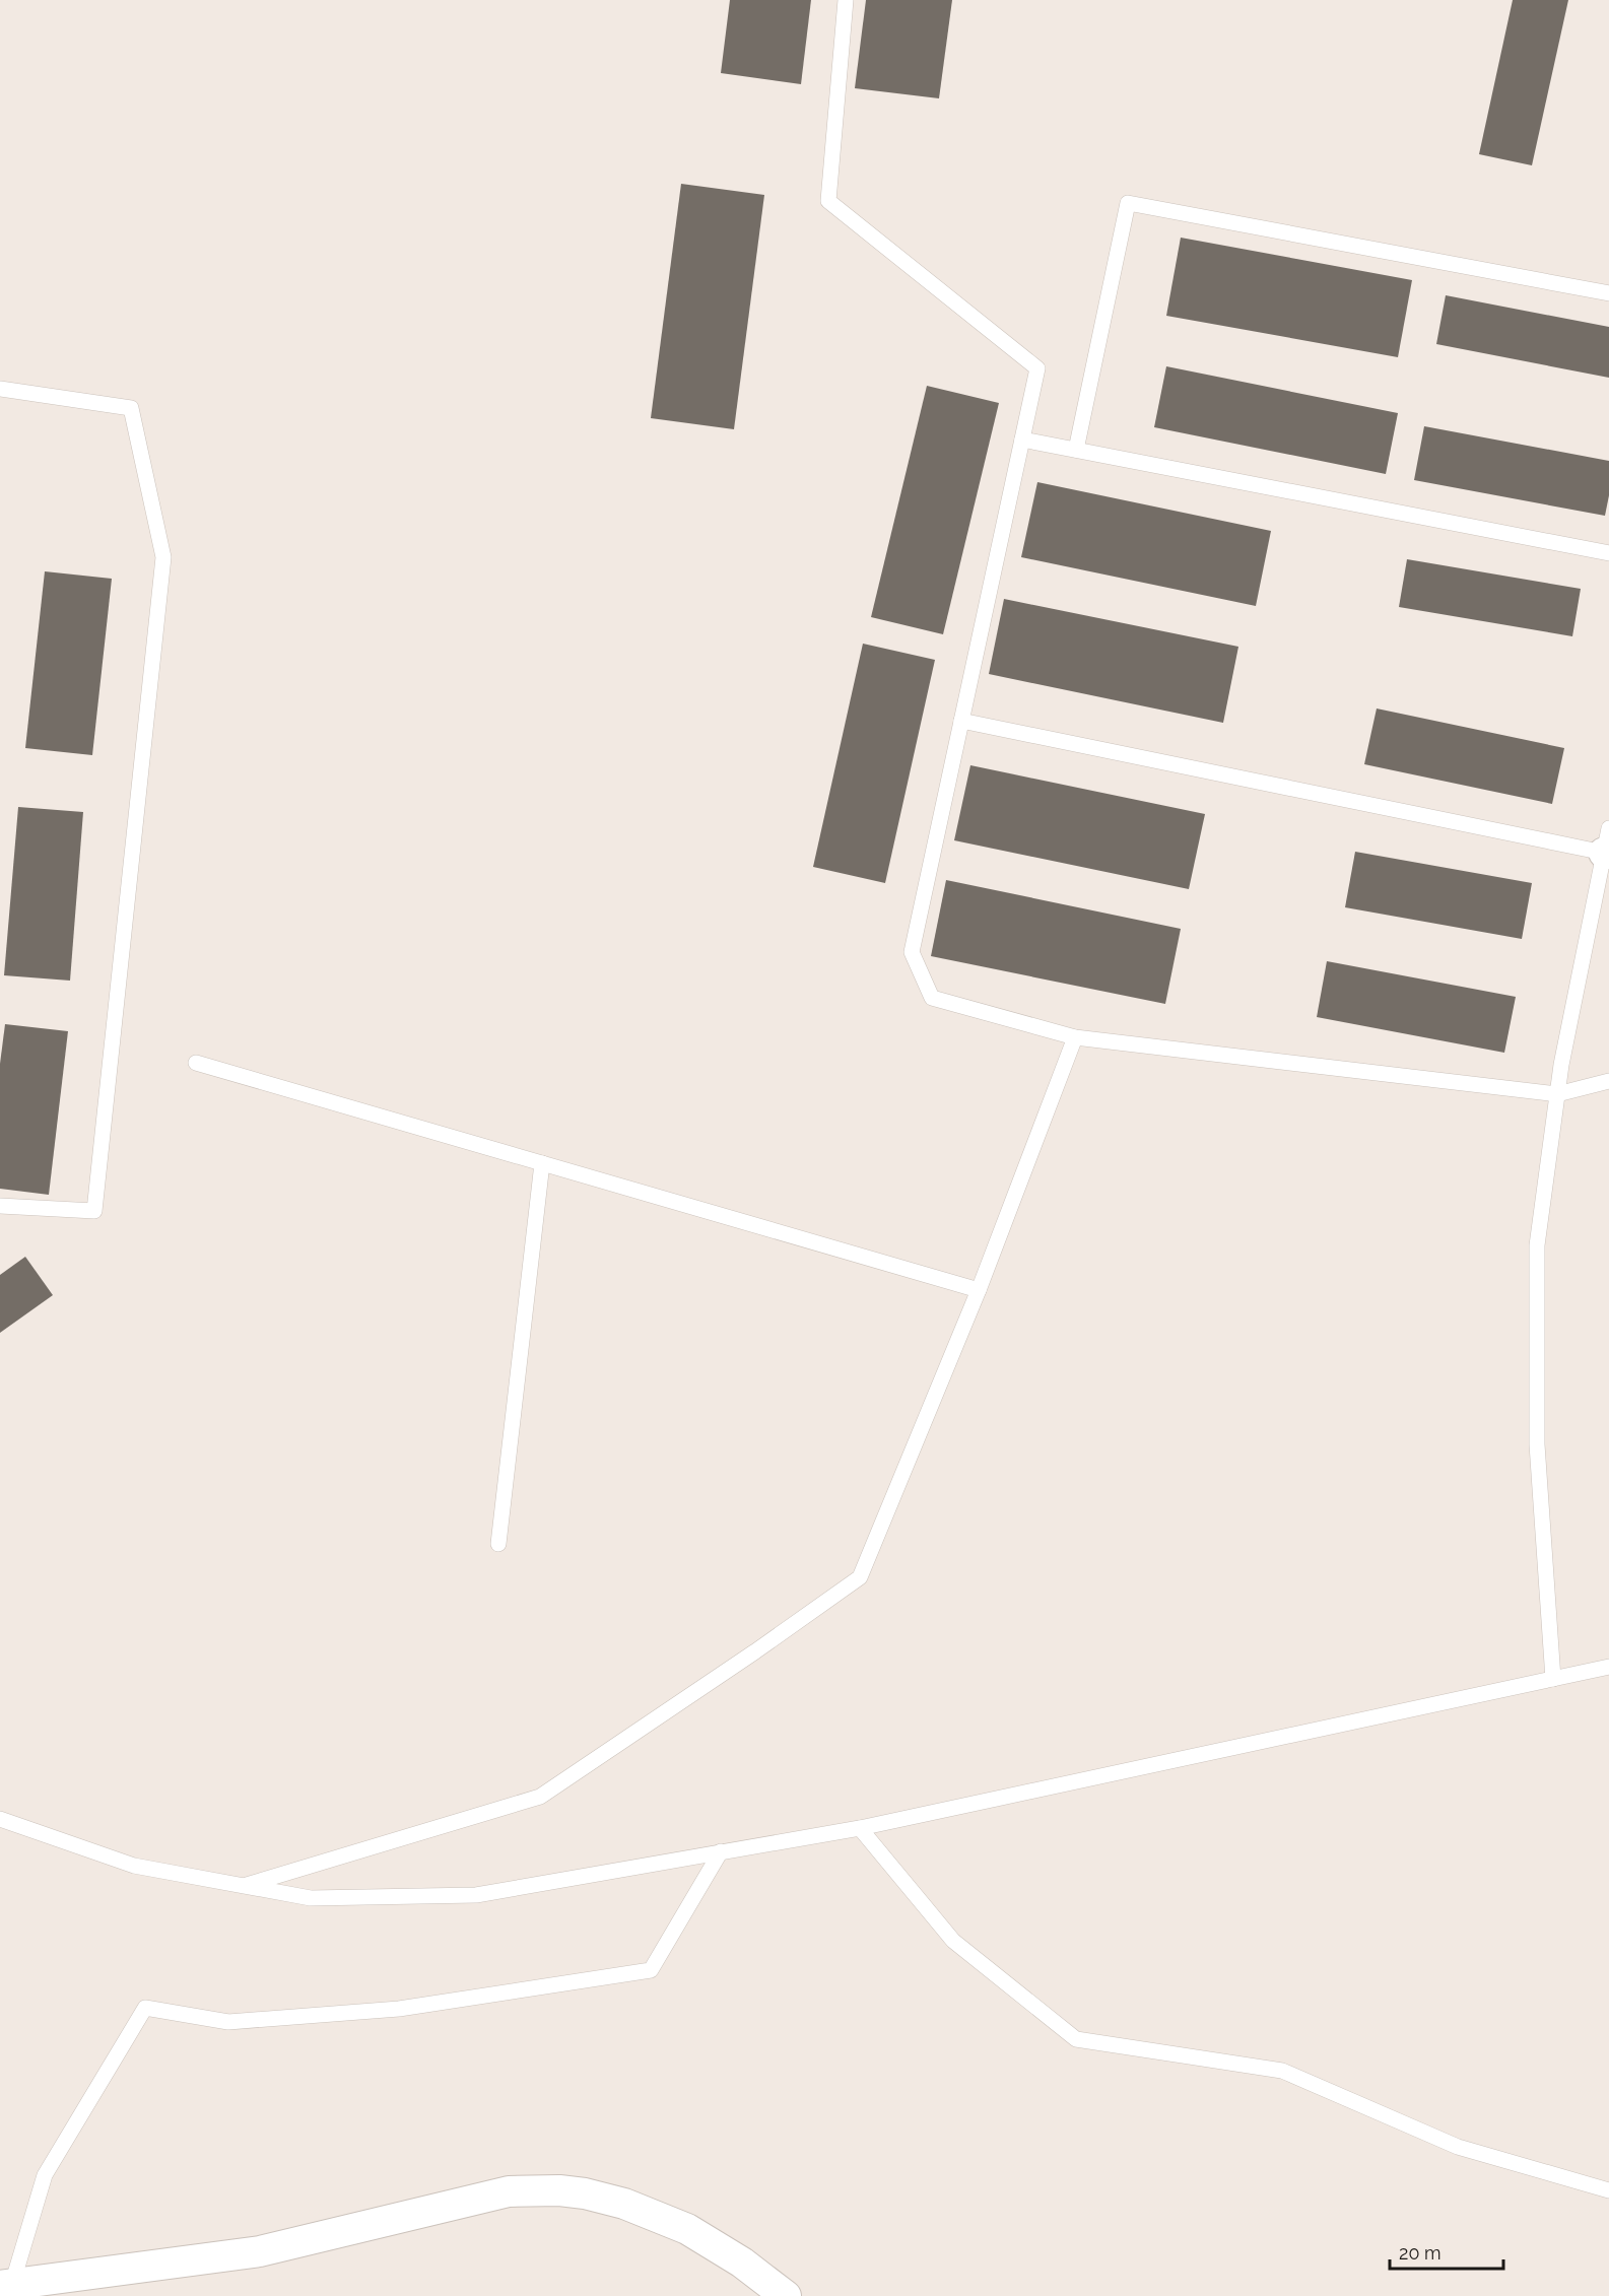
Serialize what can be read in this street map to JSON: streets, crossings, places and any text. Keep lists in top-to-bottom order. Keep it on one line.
{"scale_bar":"20 m"}
